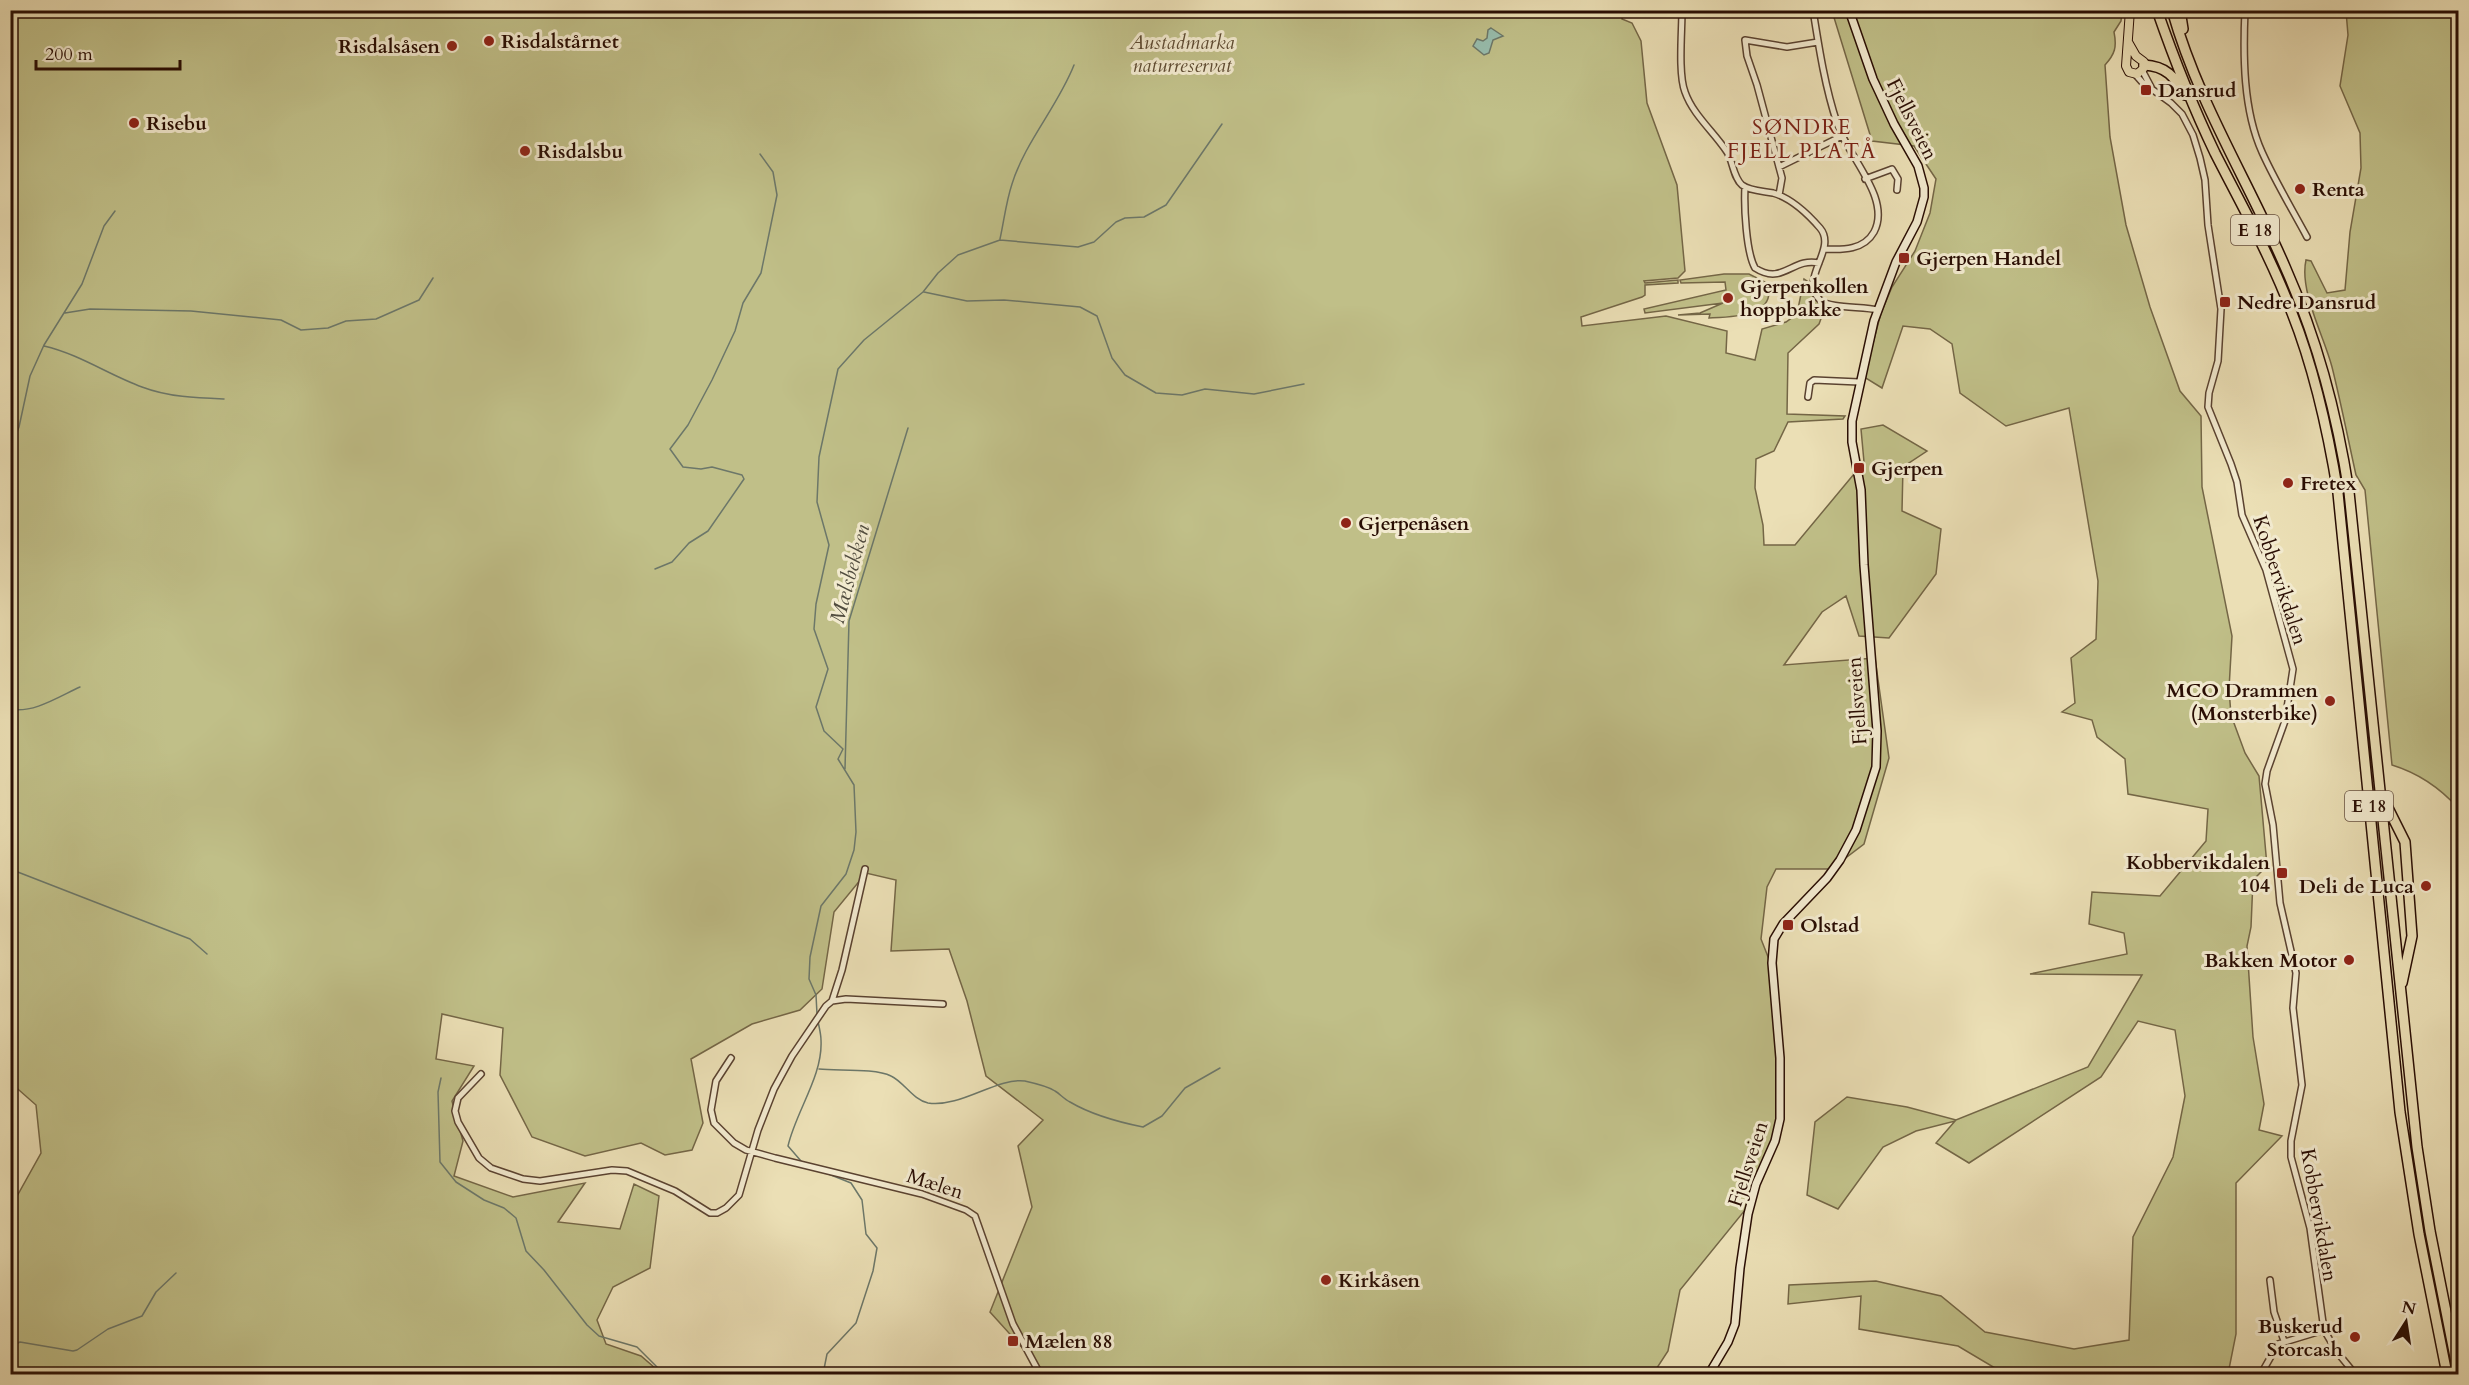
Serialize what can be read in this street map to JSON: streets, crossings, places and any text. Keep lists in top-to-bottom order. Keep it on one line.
{"streets":{"highway":["E 18"],"main road":["Fjellsveien"],"street":["Kobbervikdalen","Mælen"]},"crossings":[["E 18","Kobbervikdalen"]],"districts":["SØNDRE FJELL PLATÅ"],"water":["Mælsbekken"],"parks":["Austadmarka naturreservat"],"places":{"other":["Risdalstårnet","Risdalsåsen","Risebu","Risdalsbu","Renta","Gjerpenkollen hoppbakke","Fretex","Gjerpenåsen","MCO Drammen (Monsterbike)","Deli de Luca","Bakken Motor","Kirkåsen","Buskerud Storcash"],"transit":["Dansrud","Gjerpen Handel","Nedre Dansrud","Gjerpen","Kobbervikdalen 104","Olstad","Mælen 88"]},"scale_bar":"200 m","north":"top"}
